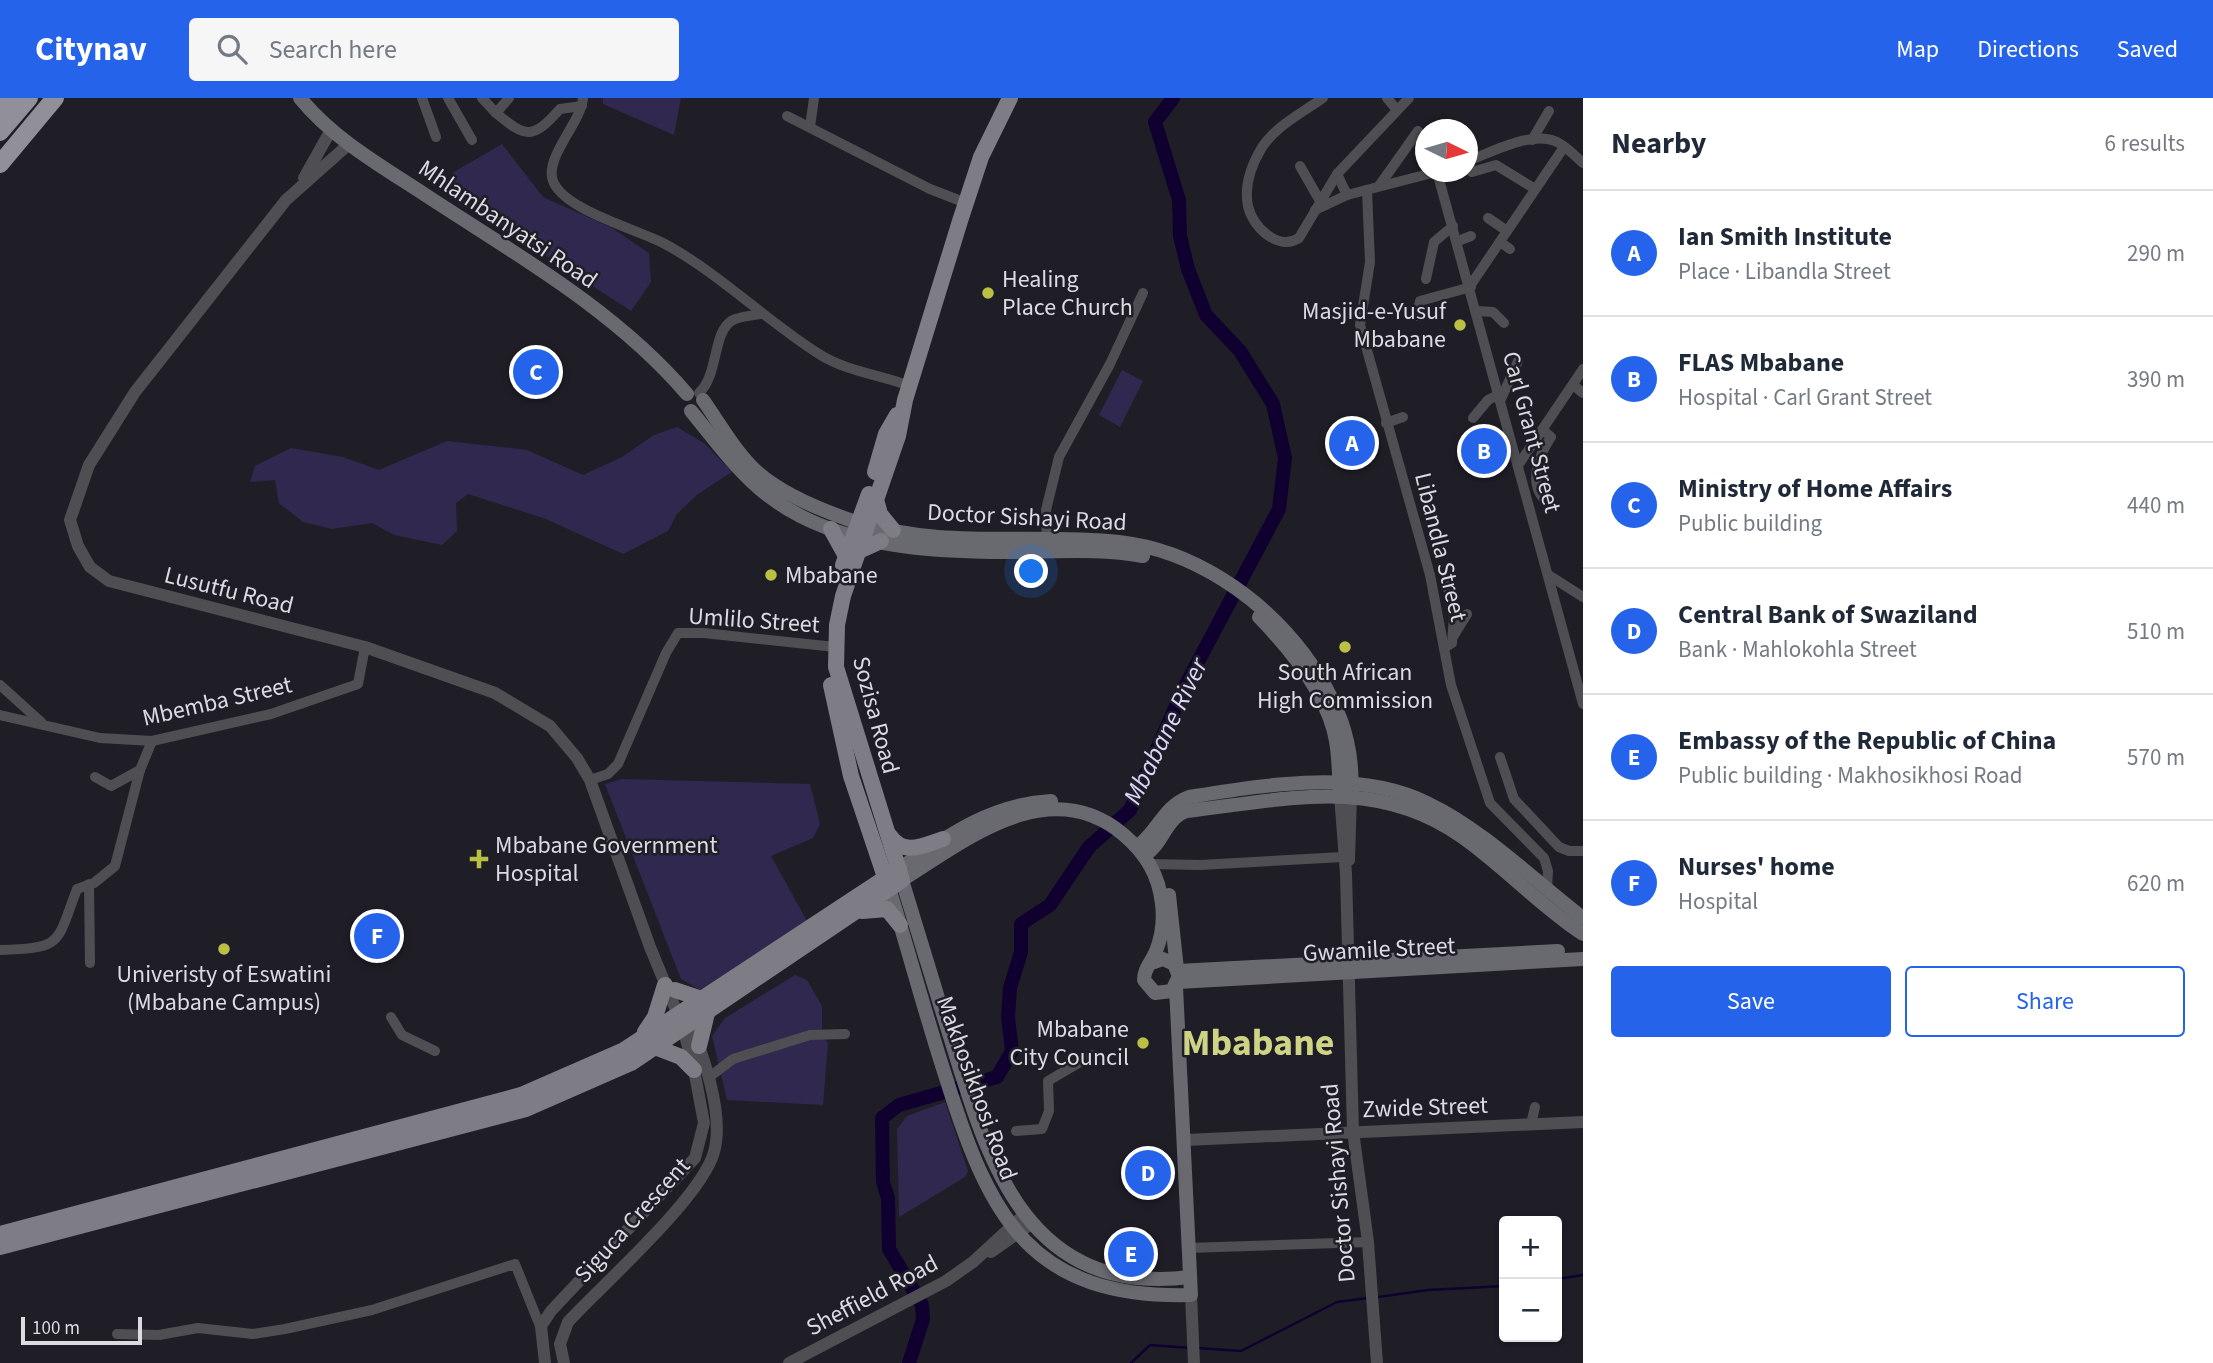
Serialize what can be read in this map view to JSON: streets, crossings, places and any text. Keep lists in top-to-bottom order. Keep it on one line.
{"streets":{"main road":["Mhlambanyatsi Road","Doctor Sishayi Road","Sozisa Road","Gwamile Street","Makhosikhosi Road"],"street":["Carl Grant Street","Libandla Street","Lusutfu Road","Umlilo Street","Mbemba Street","Zwide Street","Siguca Crescent","Sheffield Road"]},"crossings":[["Mhlambanyatsi Road","Doctor Sishayi Road"],["Mhlambanyatsi Road","Lusutfu Road"],["Mhlambanyatsi Road","Sozisa Road"],["Doctor Sishayi Road","Sozisa Road"],["Doctor Sishayi Road","Gwamile Street"],["Doctor Sishayi Road","Zwide Street"],["Lusutfu Road","Umlilo Street"],["Lusutfu Road","Mbemba Street"],["Lusutfu Road","Siguca Crescent"],["Umlilo Street","Sozisa Road"],["Sozisa Road","Makhosikhosi Road"],["Makhosikhosi Road","Sheffield Road"]],"districts":["Mbabane"],"water":["Mbabane River"],"places":{"other":["Healing Place Church","Masjid-e-Yusuf Mbabane","Mbabane","South African High Commission","Univeristy of Eswatini (Mbabane Campus)","Mbabane City Council"],"health":["Mbabane Government Hospital"]},"scale_bar":"100 m","north":"right","page":{"header":"Citynav","search":"Search here","nav":["Map","Directions","Saved"],"heading":["Nearby","6 results"],"list":[{"mark":"A","name":"Ian Smith Institute","note":"Place · Libandla Street","value":"290 m"},{"mark":"B","name":"FLAS Mbabane","note":"Hospital · Carl Grant Street","value":"390 m"},{"mark":"C","name":"Ministry of Home Affairs","note":"Public building","value":"440 m"},{"mark":"D","name":"Central Bank of Swaziland","note":"Bank · Mahlokohla Street","value":"510 m"},{"mark":"E","name":"Embassy of the Republic of China","note":"Public building · Makhosikhosi Road","value":"570 m"},{"mark":"F","name":"Nurses' home","note":"Hospital","value":"620 m"}],"pins":["C","A","B","F","D","E"],"buttons":["Save","Share"],"map_buttons":["+","−"],"scale":"100 m"}}
